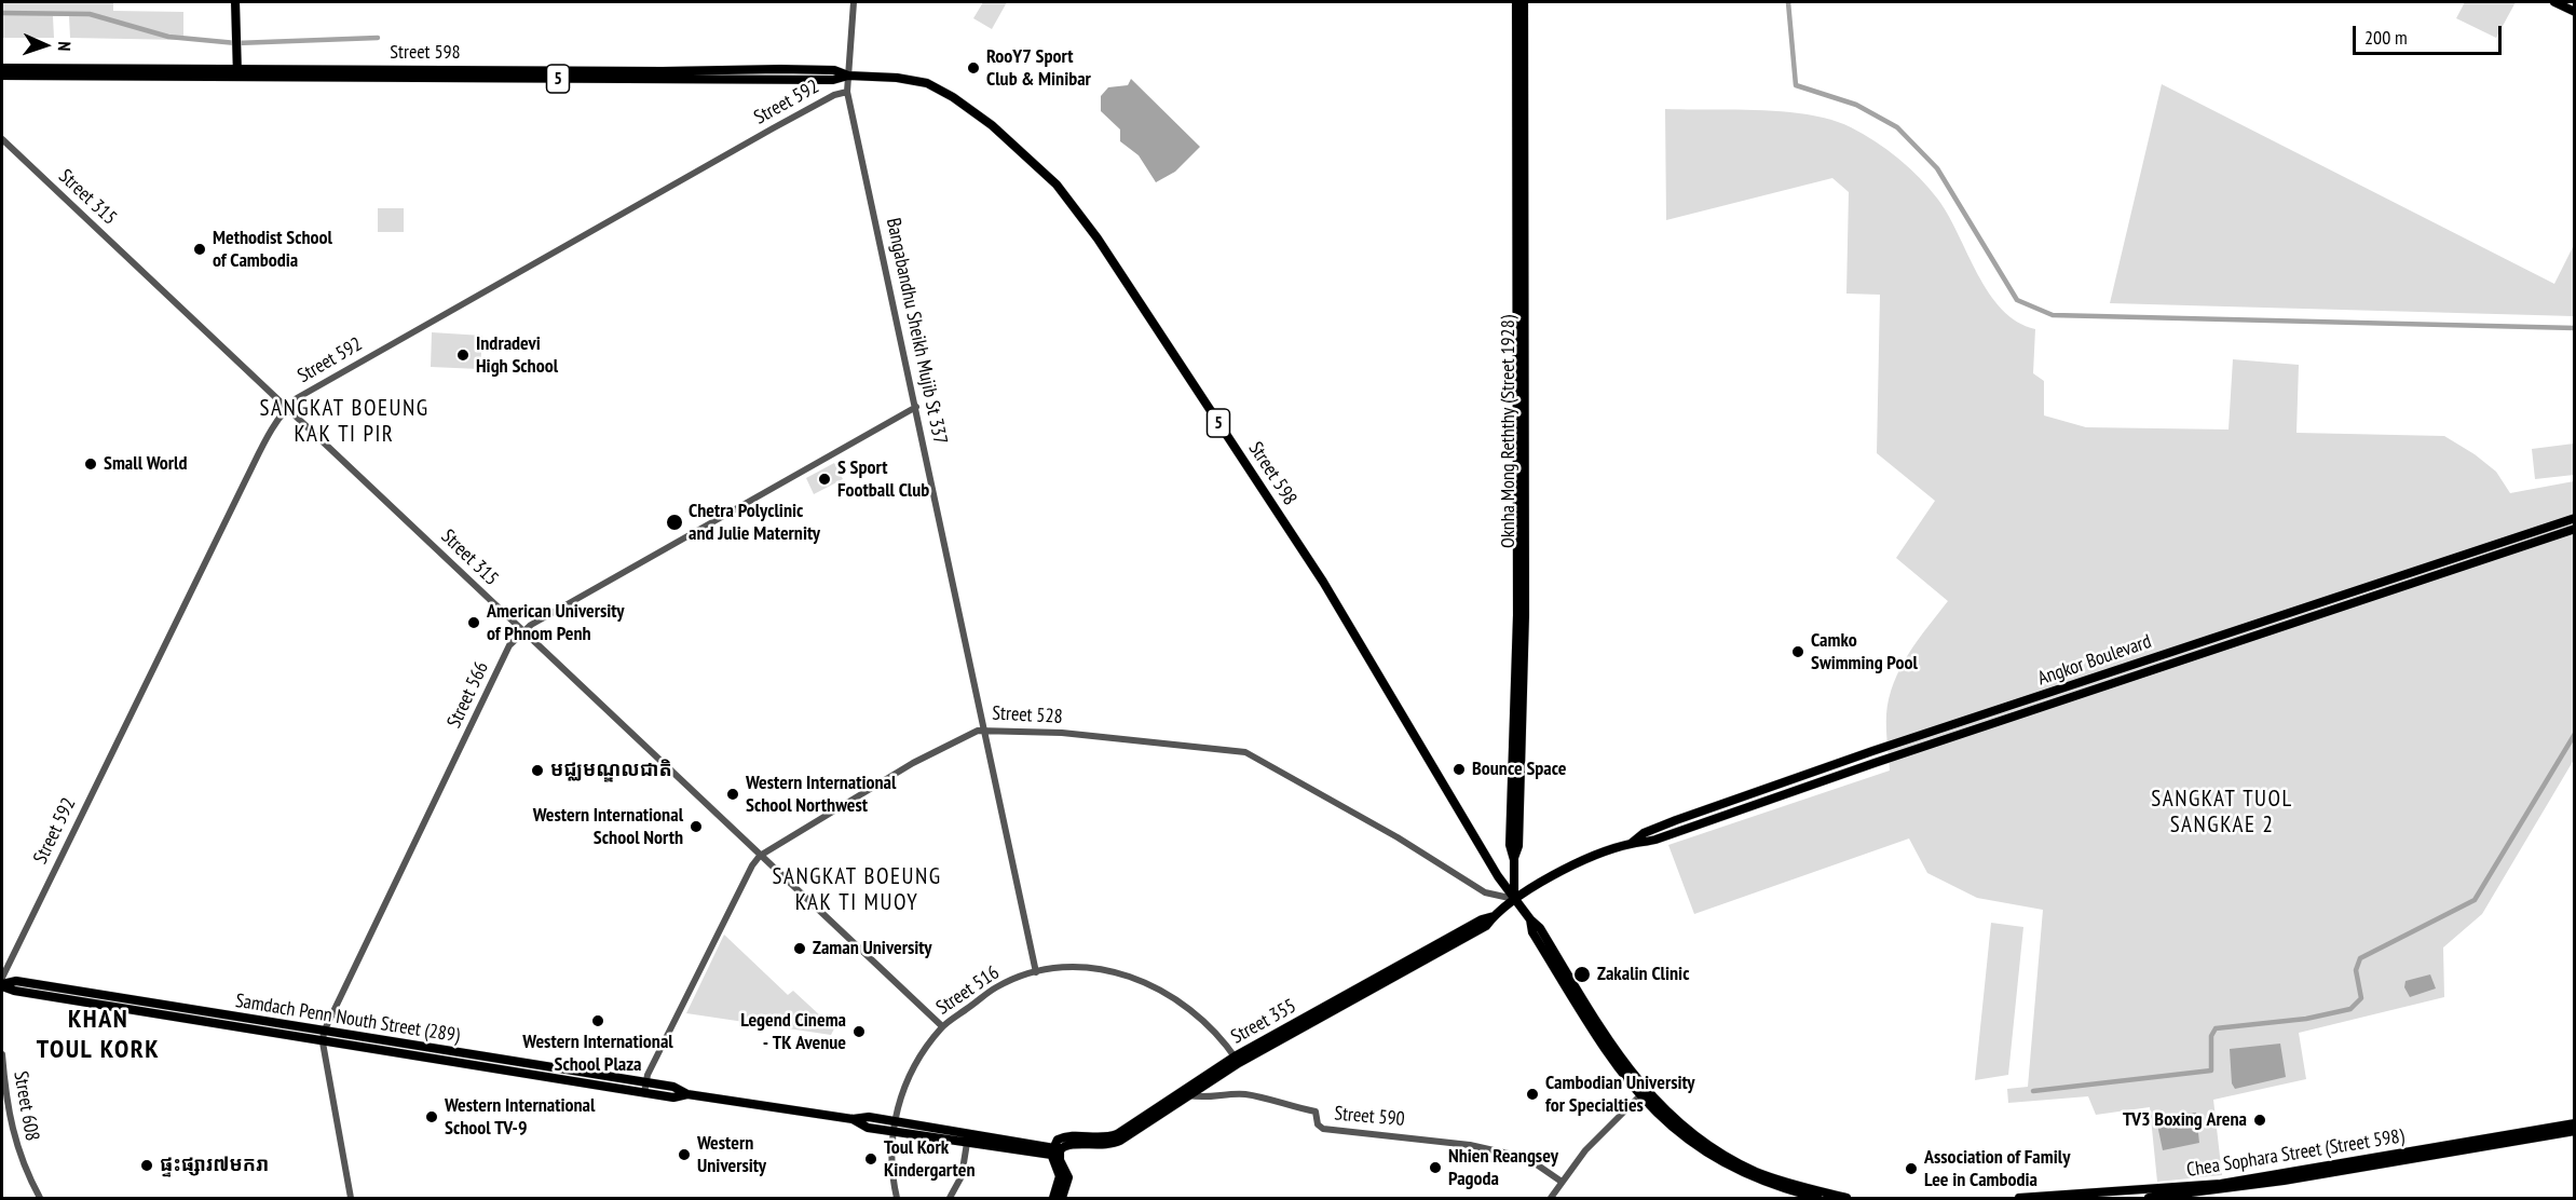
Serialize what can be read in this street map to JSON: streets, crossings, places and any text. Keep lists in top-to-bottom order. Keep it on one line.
{"streets":{"main road":["Street 598","5","Oknha Mong Reththy (Street 1928)","Angkor Boulevard","Samdach Penn Nouth Street (289)","Street 355","Chea Sophara Street (Street 598)"],"street":["Street 592","Street 315","Bangabandhu Sheikh Mujib St 337","Street 566","Street 528","Street 516","Street 608","Street 590"]},"crossings":[["Street 598","Bangabandhu Sheikh Mujib St 337"],["Street 598","Oknha Mong Reththy (Street 1928)"],["Street 598","Angkor Boulevard"],["Street 598","Street 528"],["Street 598","Street 355"],["Street 592","Street 315"],["Street 592","Bangabandhu Sheikh Mujib St 337"],["Street 315","Street 566"],["Street 315","Street 528"],["Street 315","Street 516"],["Bangabandhu Sheikh Mujib St 337","Street 566"],["Bangabandhu Sheikh Mujib St 337","Street 528"],["Bangabandhu Sheikh Mujib St 337","Street 516"],["Oknha Mong Reththy (Street 1928)","Angkor Boulevard"],["Oknha Mong Reththy (Street 1928)","Street 528"],["Oknha Mong Reththy (Street 1928)","Street 355"],["Angkor Boulevard","Street 528"],["Angkor Boulevard","Street 355"],["Street 566","Samdach Penn Nouth Street (289)"],["Street 528","Samdach Penn Nouth Street (289)"],["Street 528","Street 355"],["Street 516","Samdach Penn Nouth Street (289)"],["Street 516","Street 355"],["Samdach Penn Nouth Street (289)","Street 355"],["Street 355","Street 590"]],"districts":["SANGKAT BOEUNG KAK TI PIR","SANGKAT TUOL SANGKAE 2","SANGKAT BOEUNG KAK TI MUOY","KHAN TOUL KORK"],"places":["RooY7 Sport Club & Minibar","Methodist School of Cambodia","Indradevi High School","Small World","S Sport Football Club","Chetra Polyclinic and Julie Maternity","American University of Phnom Penh","Camko Swimming Pool","Bounce Space","មជ្ឈមណ្ឌលជាតិ","Western International School Northwest","Western International School North","Zaman University","Zakalin Clinic","Western International School Plaza","Legend Cinema - TK Avenue","Cambodian University for Specialties","Western International School TV-9","TV3 Boxing Arena","Western University","Toul Kork Kindergarten","ផ្ទះផ្សារ៧មករា","Nhien Reangsey Pagoda","Association of Family Lee in Cambodia"],"scale_bar":"200 m","north":"right"}
